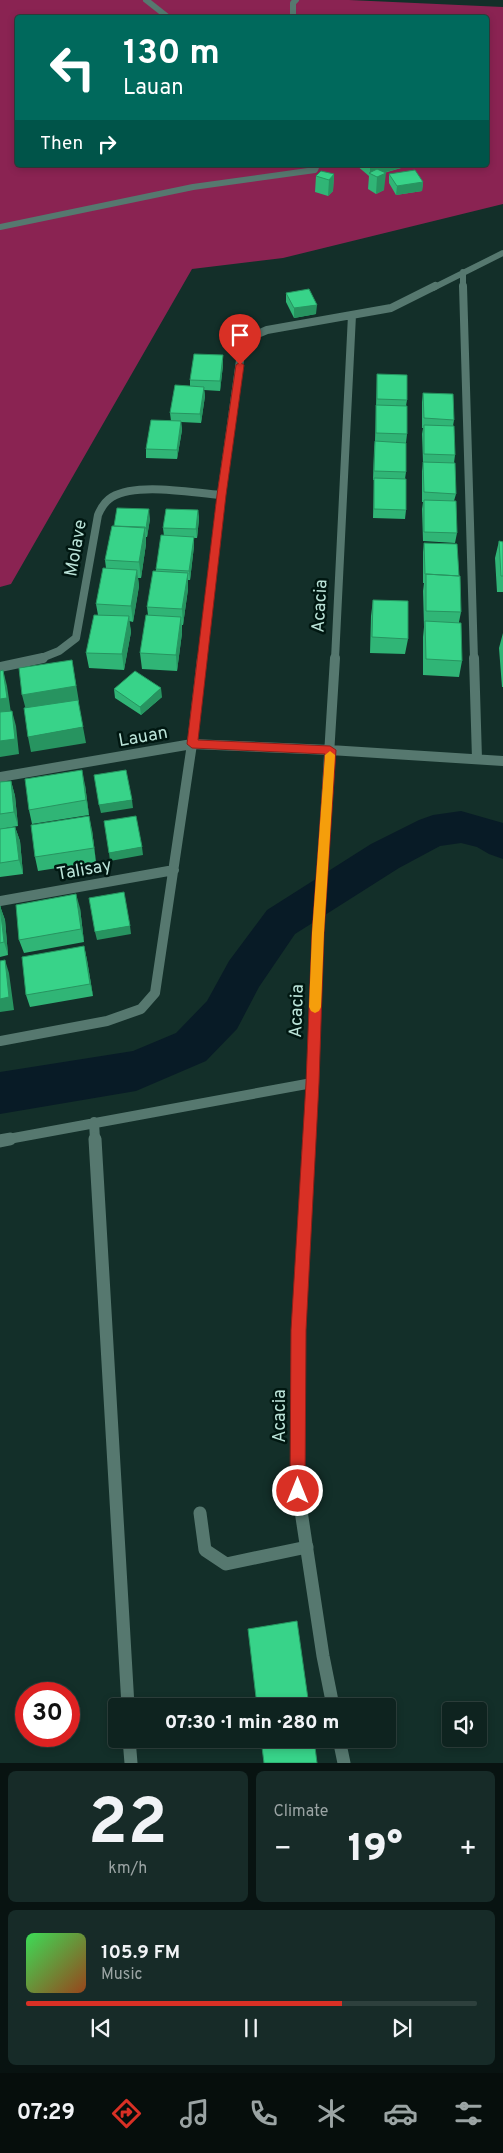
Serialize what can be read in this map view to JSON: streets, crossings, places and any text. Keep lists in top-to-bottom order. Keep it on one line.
{"streets":{"street":["Molave","Acacia","Lauan","Talisay"]},"crossings":[["Acacia","Lauan"]],"page":{"turn":["130 m","Lauan"],"then":"Then","limit":"30","trip":"07:30 · 1 min · 280 m","tile":[["22","km/h"],"Climate"],"heat":["−","19°","+"],"song":["105.9 FM","Music"],"tabs":"07:29"}}
